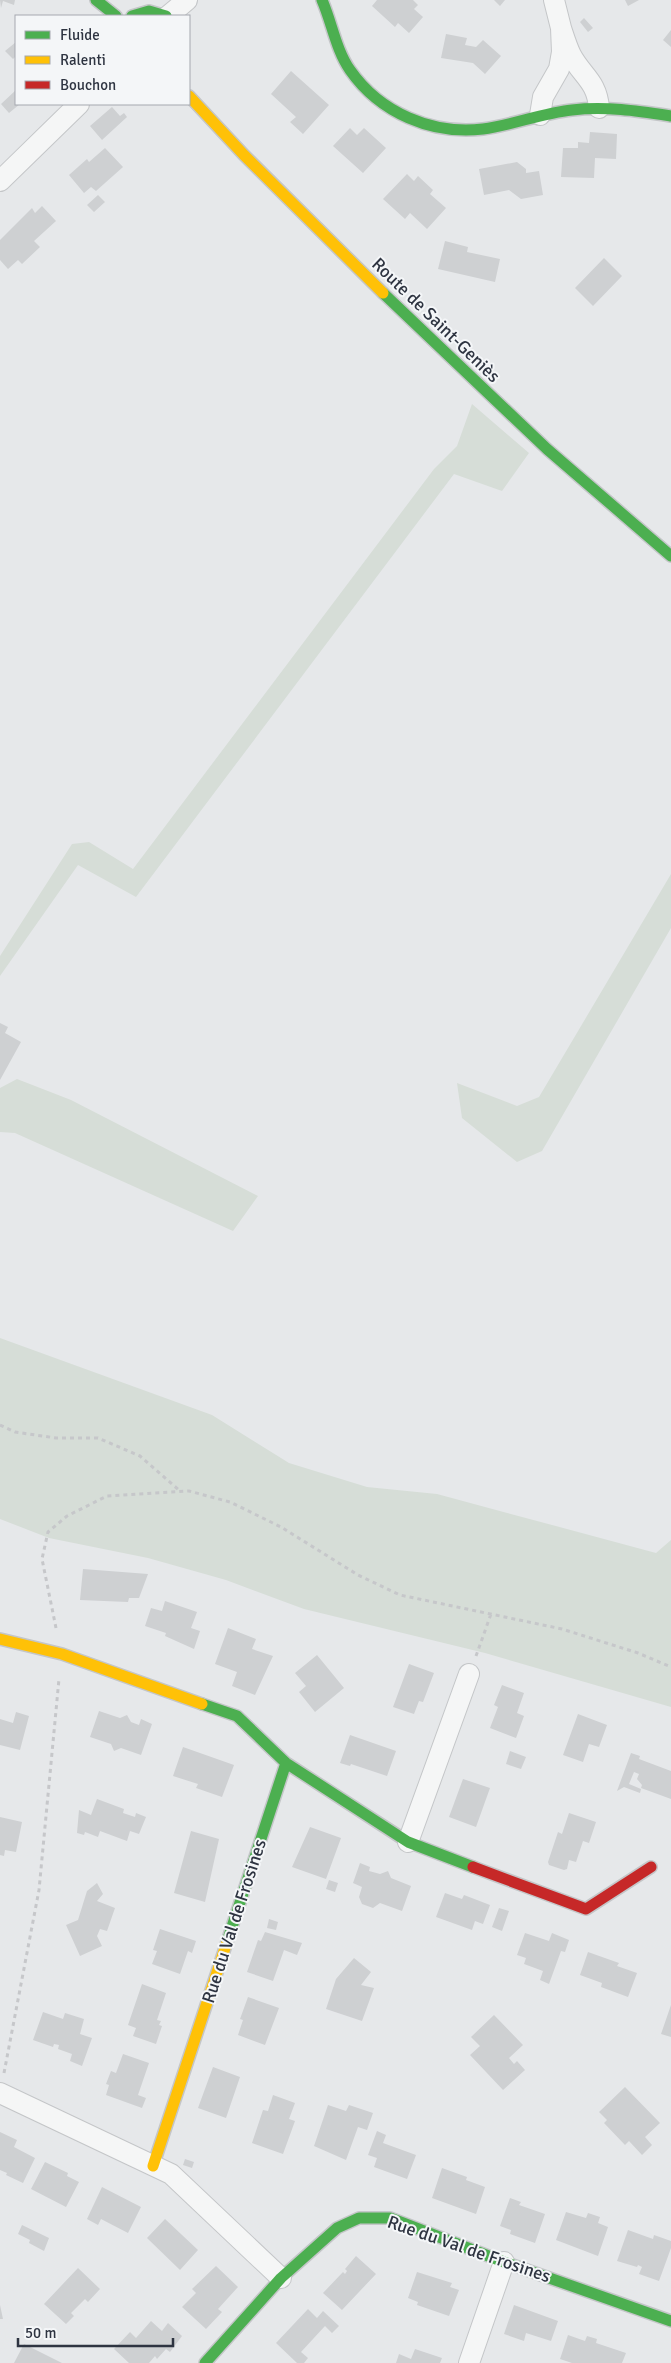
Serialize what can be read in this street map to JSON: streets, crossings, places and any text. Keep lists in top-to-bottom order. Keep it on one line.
{"streets":{"street":["Route de Saint-Geniès","Rue du Val de Frosines"]},"legend":["Fluide","Ralenti","Bouchon"],"scale_bar":"50 m"}
